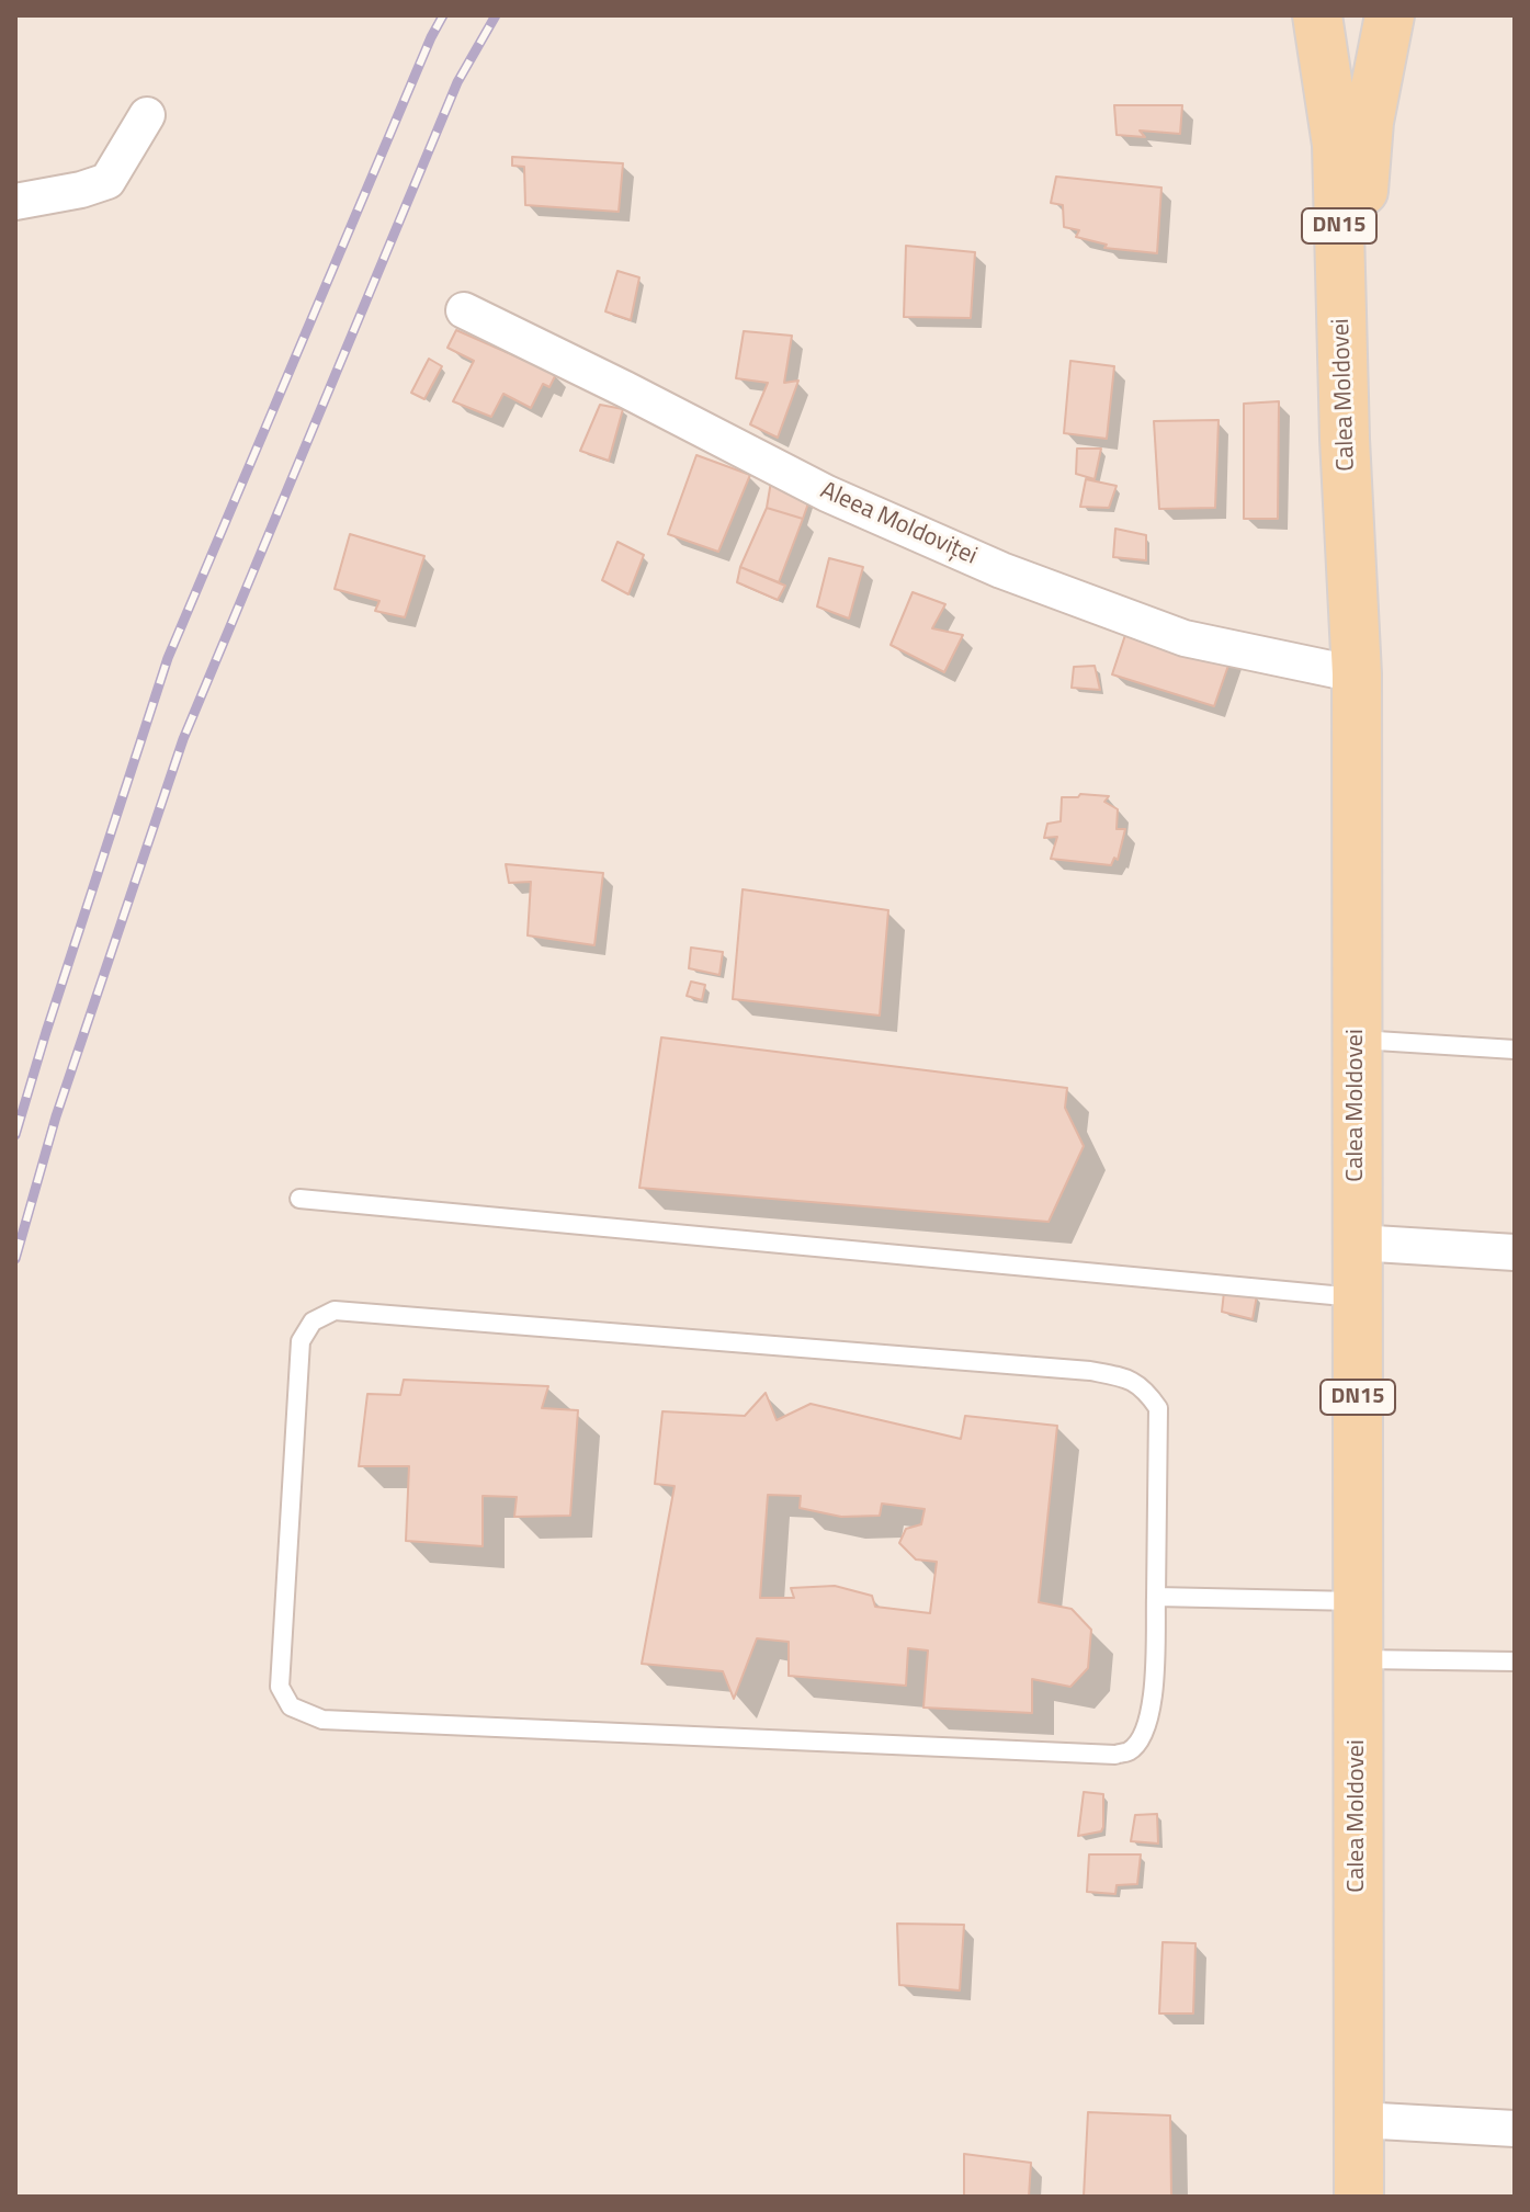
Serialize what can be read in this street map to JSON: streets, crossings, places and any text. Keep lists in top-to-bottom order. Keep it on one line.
{"streets":{"main road":["DN15","Calea Moldovei"],"street":["Aleea Moldoviței"]},"crossings":[["Calea Moldovei","Aleea Moldoviței"]]}
